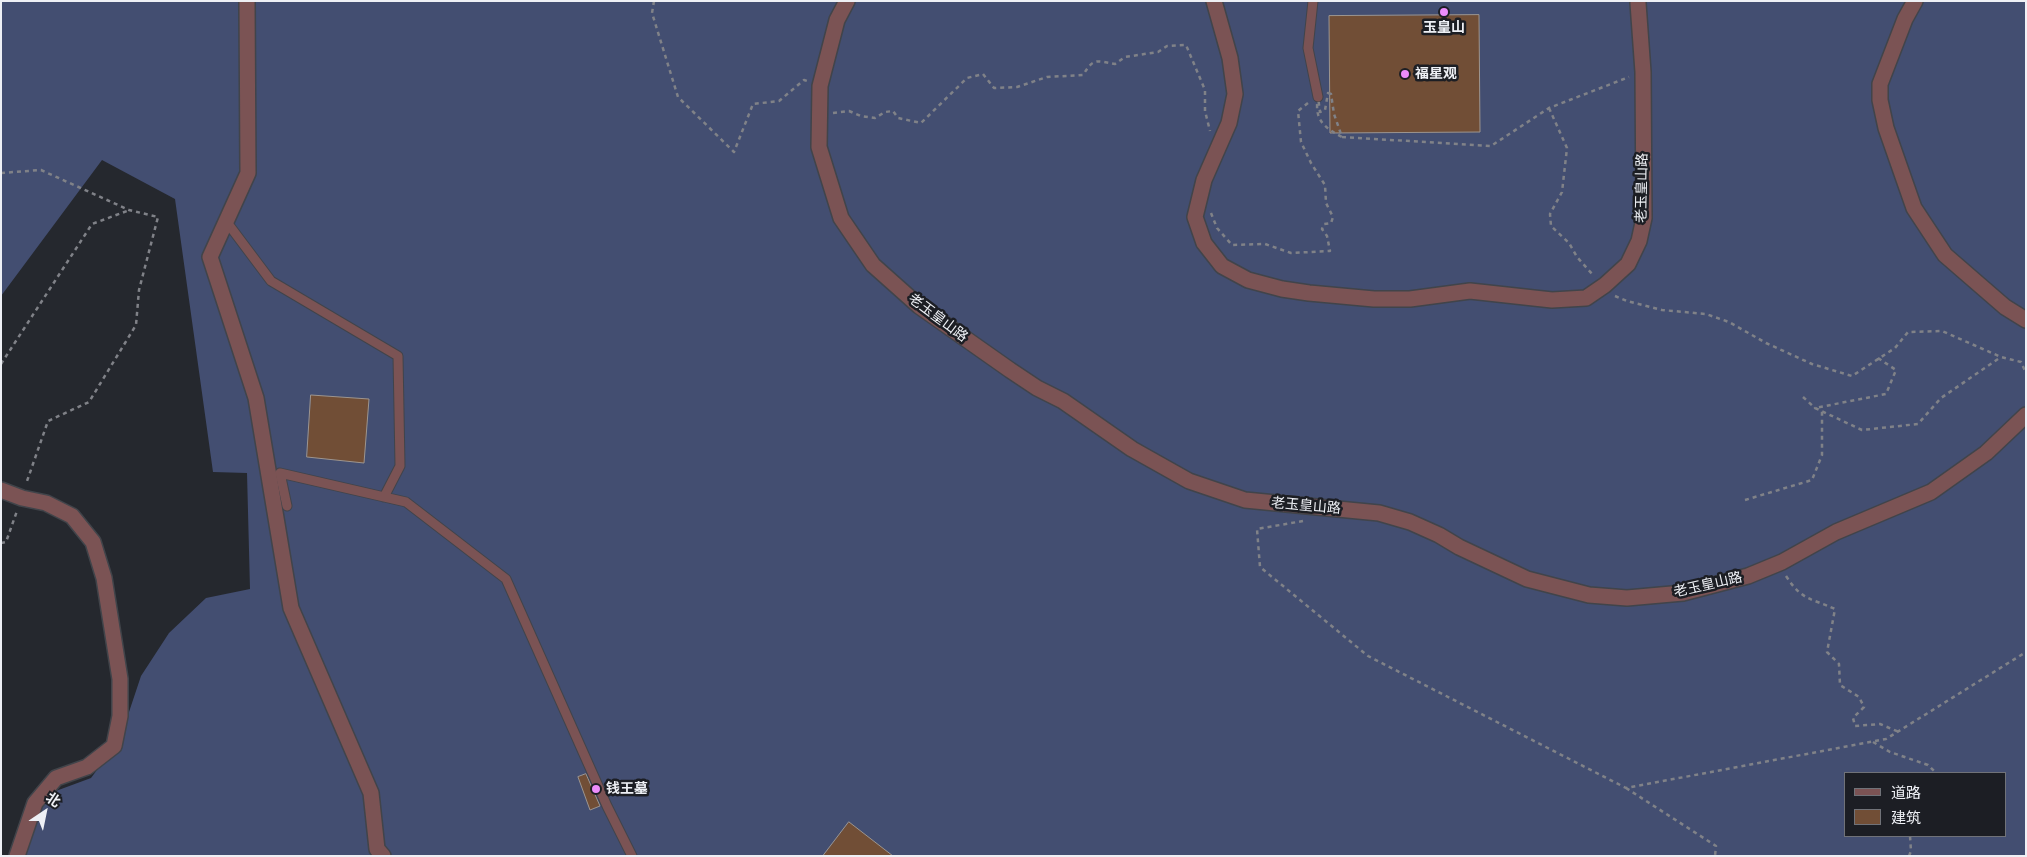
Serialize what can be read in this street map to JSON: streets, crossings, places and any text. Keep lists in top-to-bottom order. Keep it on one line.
{"streets":{"street":["老玉皇山路"]},"places":["玉皇山","福星观","钱王墓"],"legend":["道路","建筑"],"north":"top right"}
